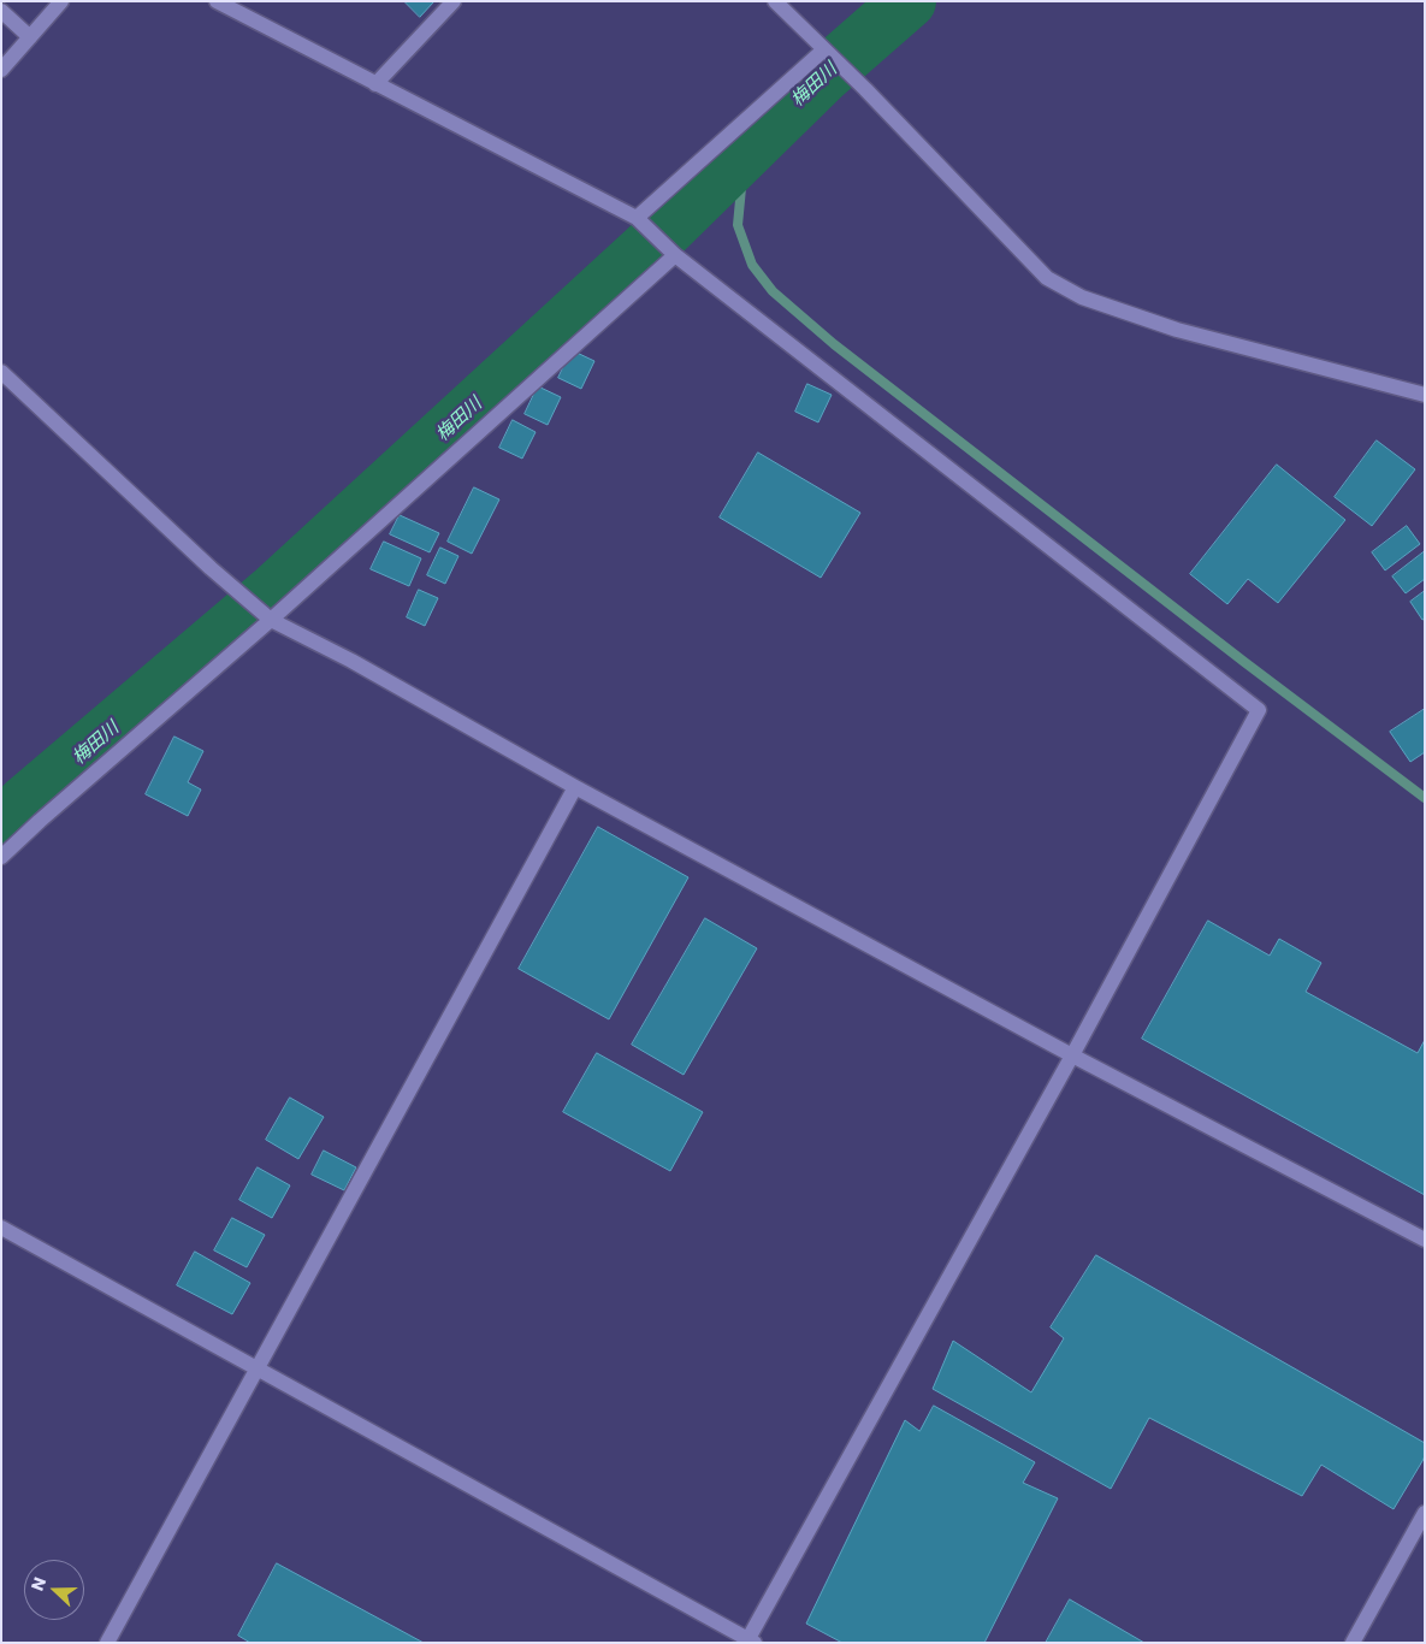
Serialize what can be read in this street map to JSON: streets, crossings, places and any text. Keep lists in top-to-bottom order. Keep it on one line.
{"water":["梅田川"],"north":"left"}
